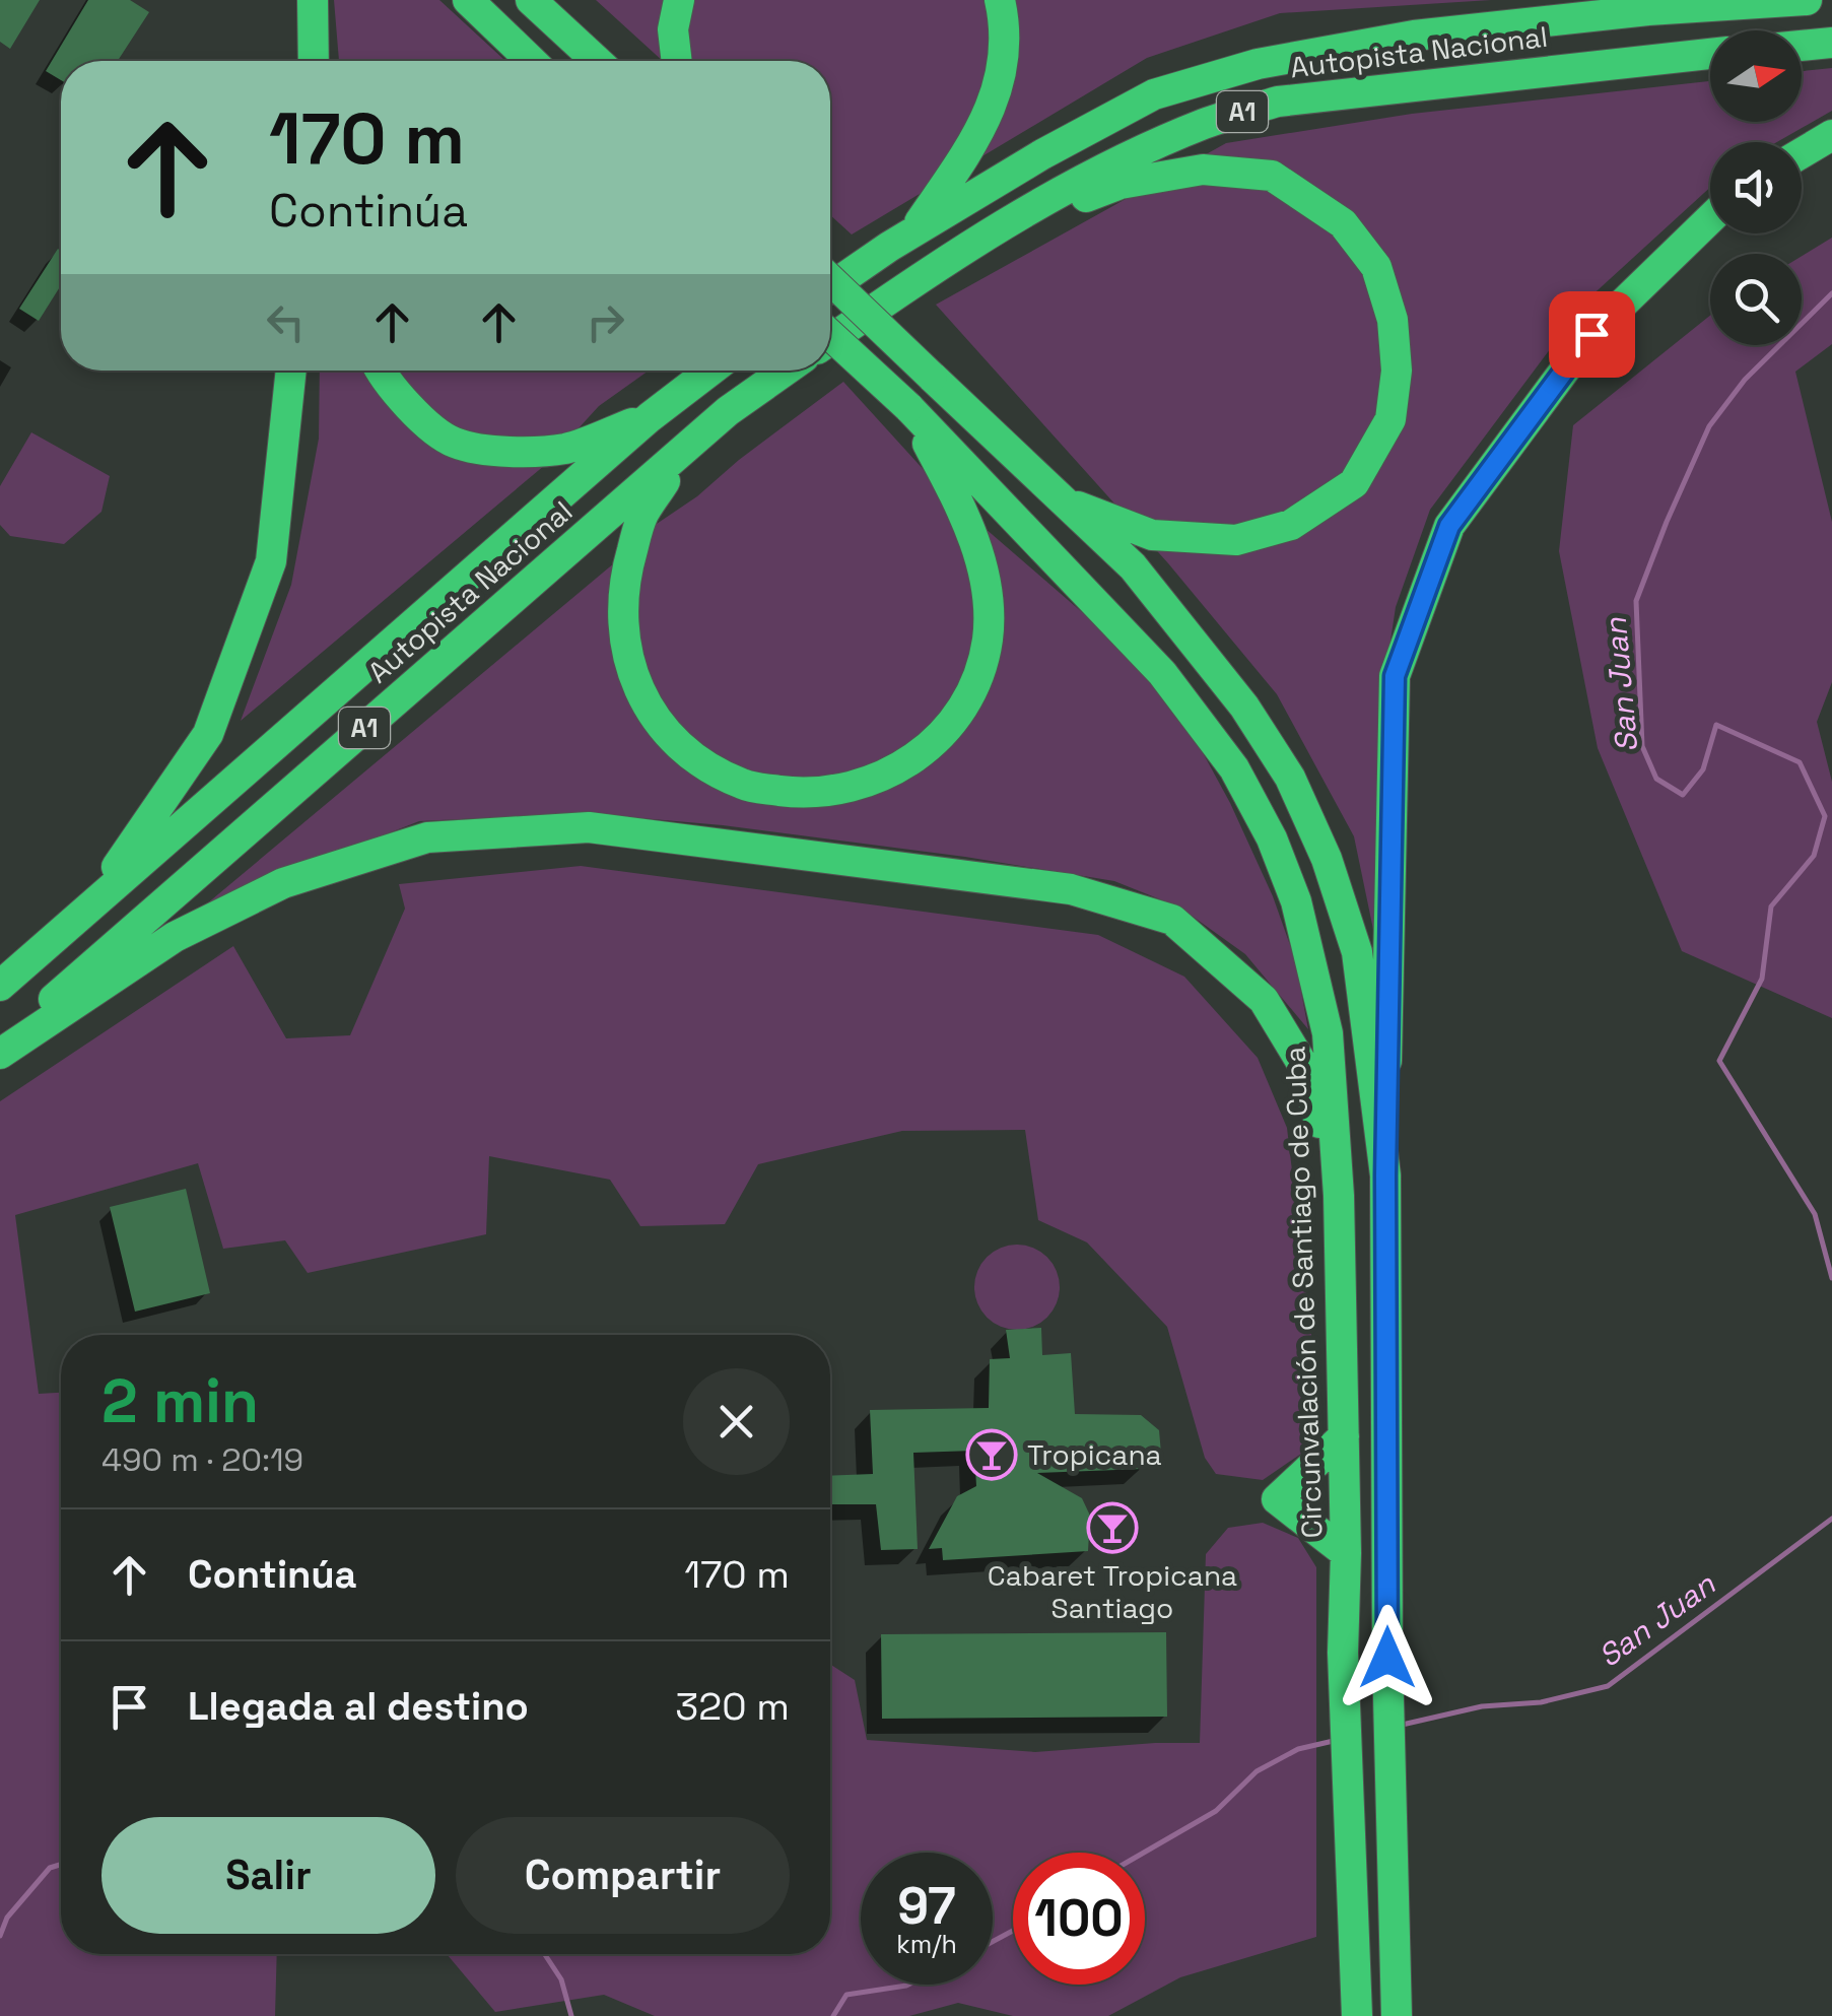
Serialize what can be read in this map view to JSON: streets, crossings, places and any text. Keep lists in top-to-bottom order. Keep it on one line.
{"streets":{"highway":["Autopista Nacional","A1","Circunvalación de Santiago de Cuba"]},"water":["San Juan"],"places":{"bar":["Tropicana","Cabaret Tropicana Santiago"]},"north":"right","page":{"turn":["170 m","Continúa"],"heading":["2 min","490 m · 20:19"],"list":[{"name":"Continúa","value":"170 m"},{"name":"Llegada al destino","value":"320 m"}],"buttons":["Salir","Compartir"],"speed":"97 km/h","limit":"100"}}
